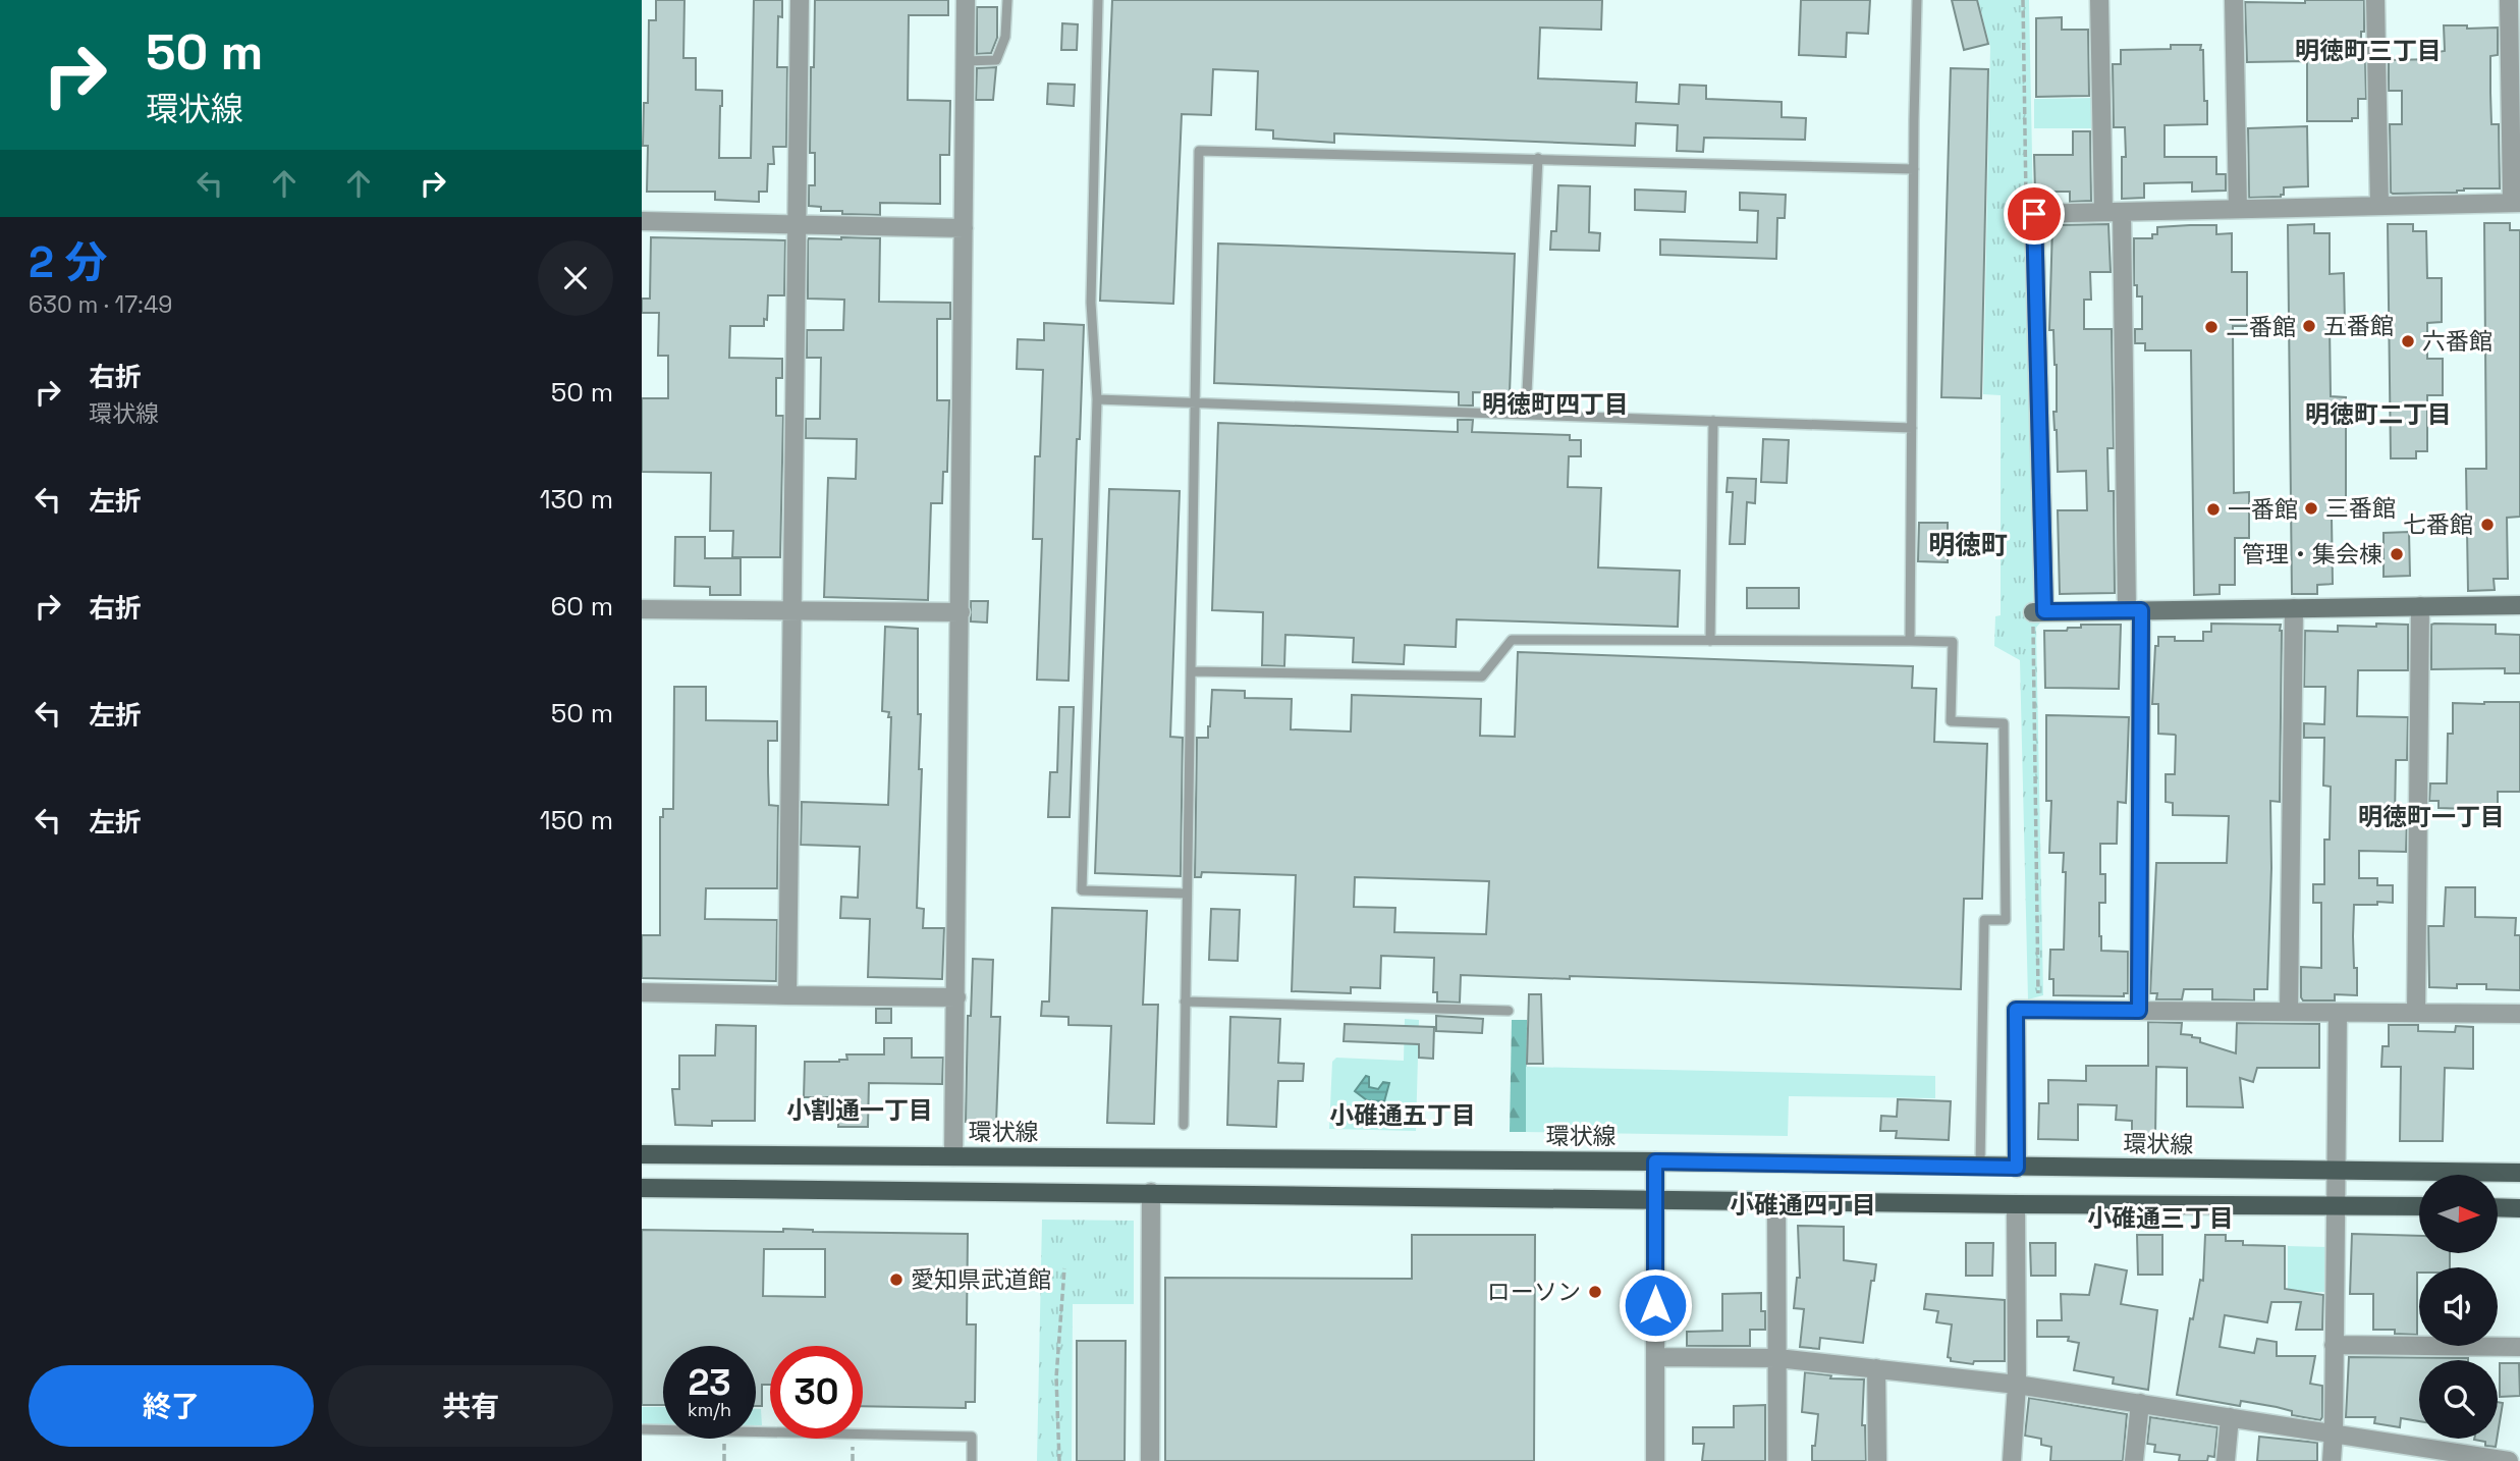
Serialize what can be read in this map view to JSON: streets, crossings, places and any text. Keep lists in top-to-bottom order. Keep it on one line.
{"streets":{"main road":["環状線"]},"districts":["明徳町三丁目","明徳町四丁目","明徳町二丁目","明徳町","明徳町一丁目","小割通一丁目","小碓通五丁目","小碓通四丁目","小碓通三丁目"],"places":["五番館","二番館","六番館","三番館","一番館","七番館","管理・集会棟","愛知県武道館","ローソン"],"north":"right","page":{"turn":["50 m","環状線"],"heading":["2 分","630 m · 17:49"],"list":[{"name":"右折","note":"環状線","value":"50 m"},{"name":"左折","value":"130 m"},{"name":"右折","value":"60 m"},{"name":"左折","value":"50 m"},{"name":"左折","value":"150 m"}],"speed":"23 km/h","limit":"30","buttons":["終了","共有"]}}
